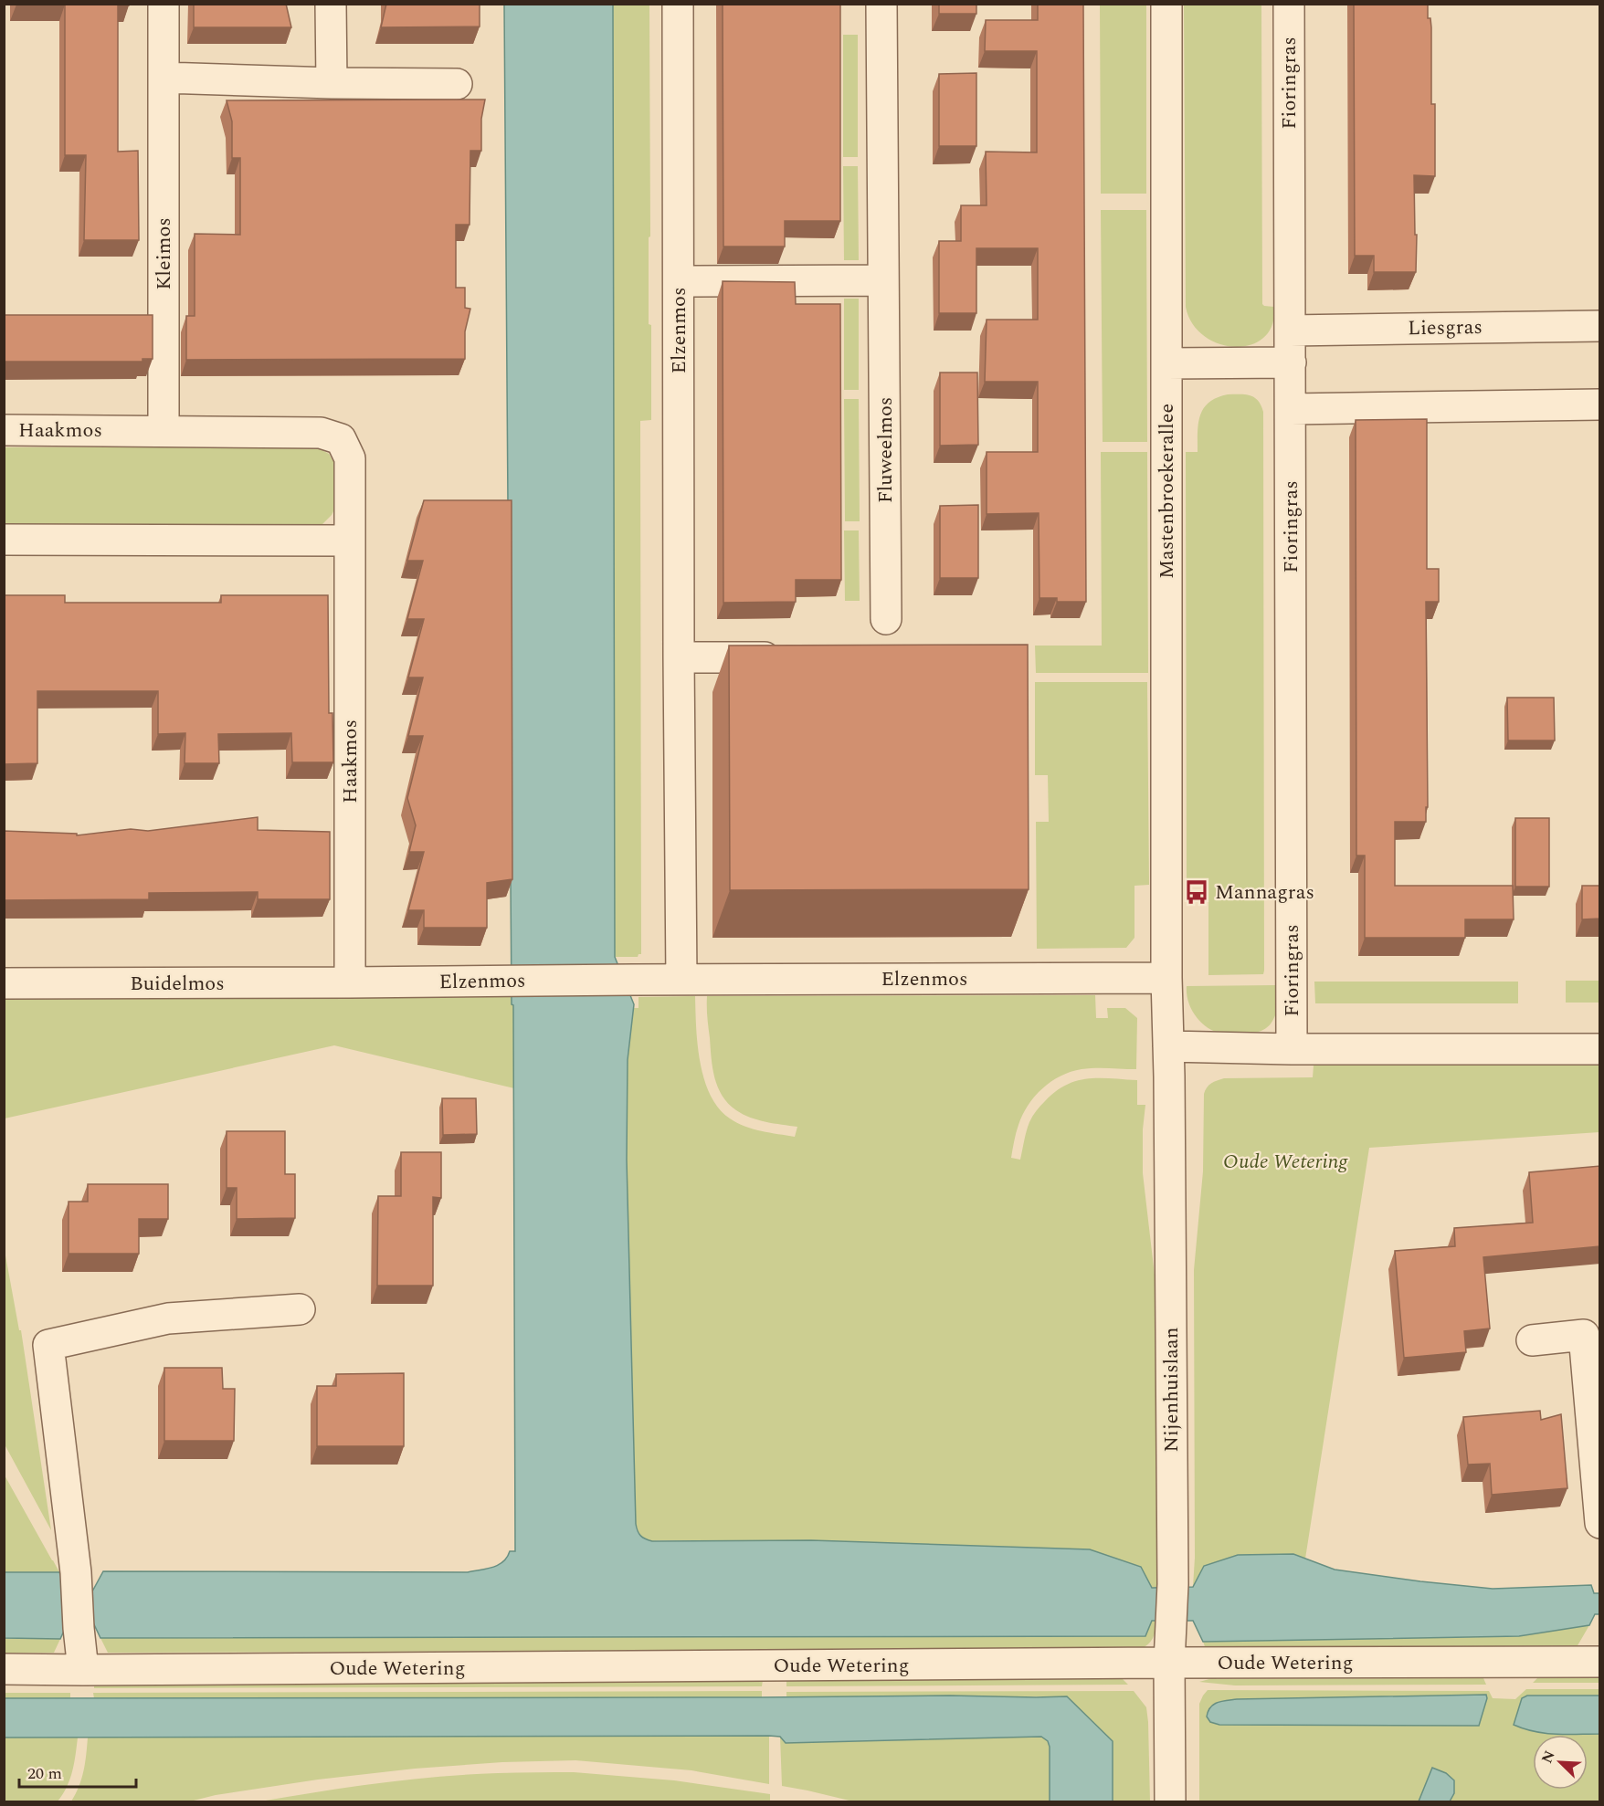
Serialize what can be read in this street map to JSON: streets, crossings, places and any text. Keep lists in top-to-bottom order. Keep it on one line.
{"streets":{"street":["Fioringras","Kleimos","Liesgras","Elzenmos","Haakmos","Fluweelmos","Mastenbroekerallee","Buidelmos","Nijenhuislaan","Oude Wetering"]},"crossings":[["Fioringras","Liesgras"],["Kleimos","Haakmos"],["Elzenmos","Haakmos"],["Elzenmos","Mastenbroekerallee"],["Elzenmos","Buidelmos"],["Elzenmos","Nijenhuislaan"],["Haakmos","Buidelmos"],["Mastenbroekerallee","Nijenhuislaan"],["Nijenhuislaan","Oude Wetering"]],"parks":["Oude Wetering"],"places":{"bus stop":["Mannagras"]},"scale_bar":"20 m","north":"top left"}
